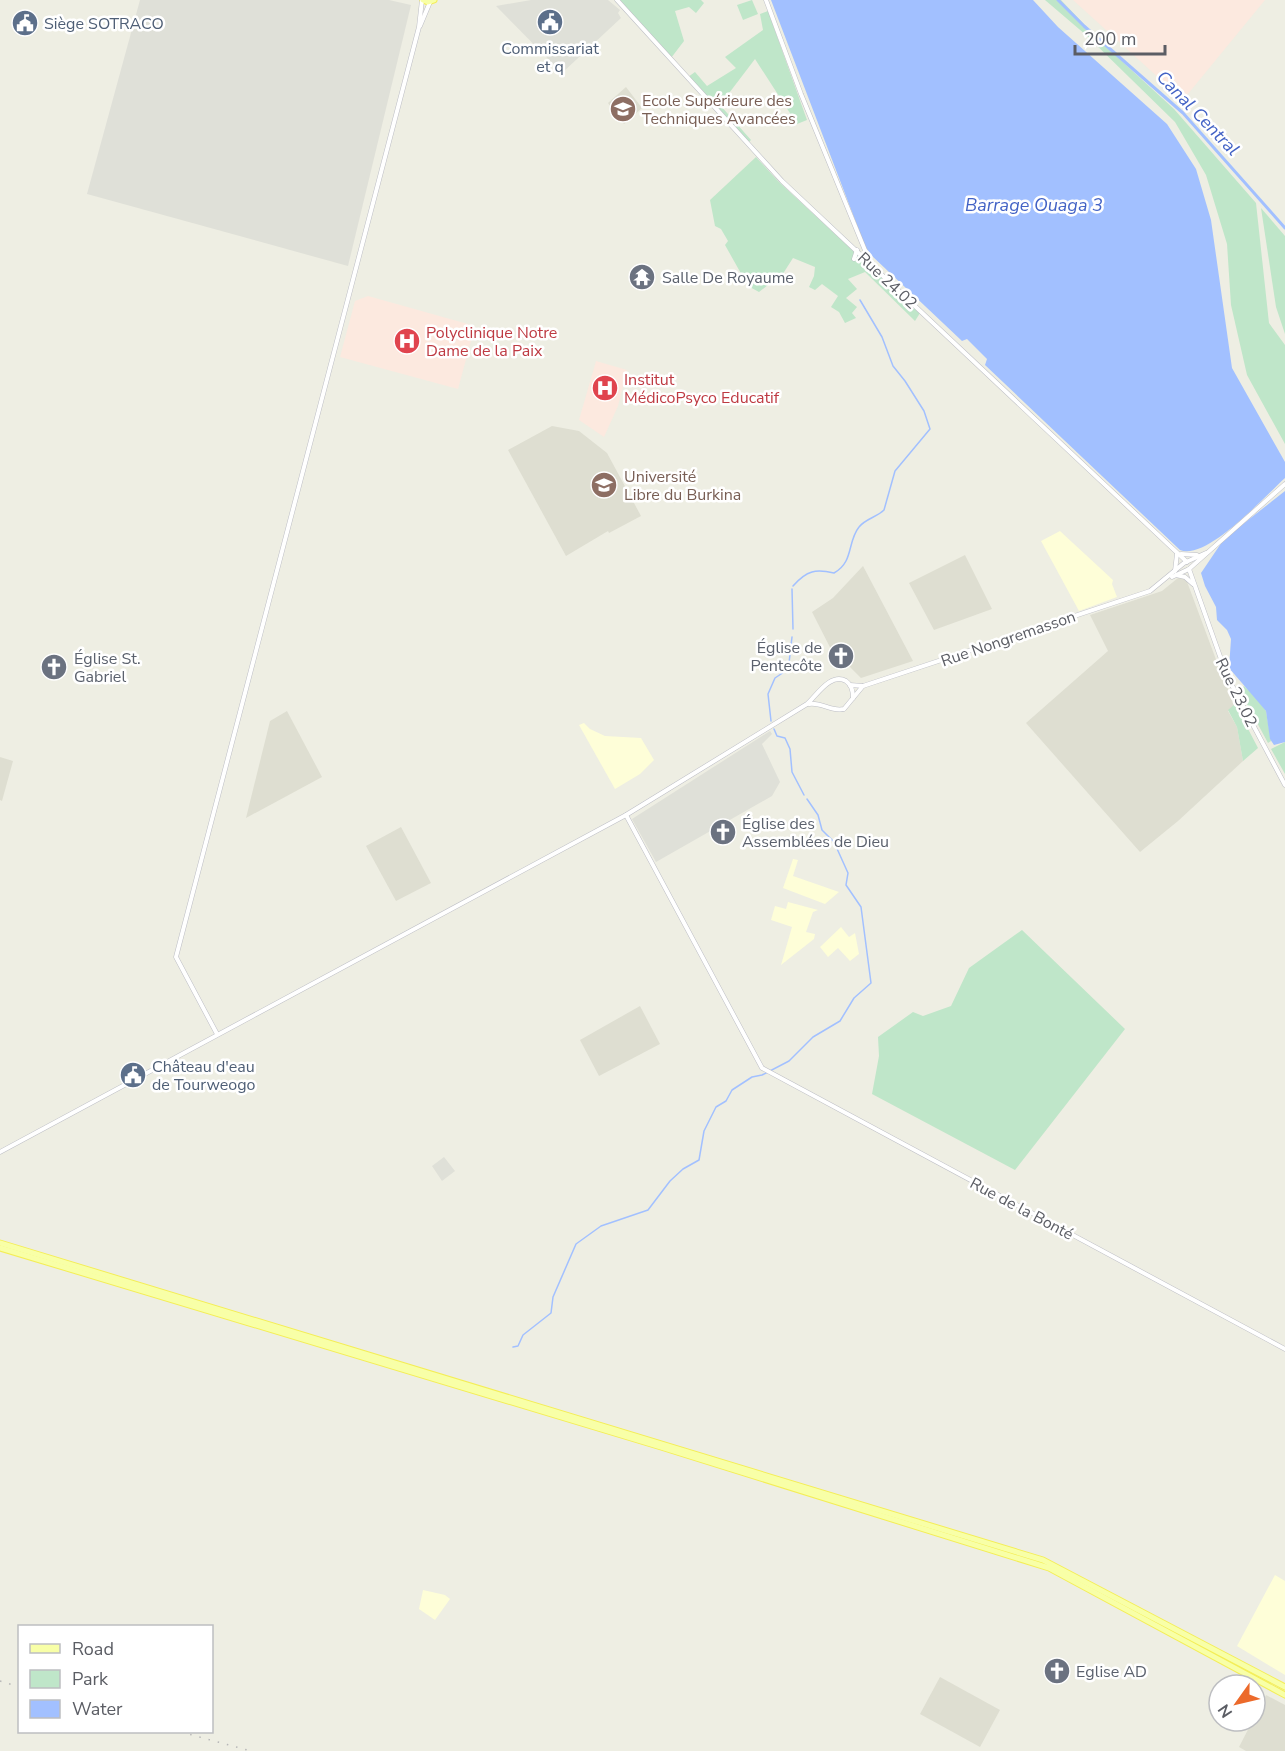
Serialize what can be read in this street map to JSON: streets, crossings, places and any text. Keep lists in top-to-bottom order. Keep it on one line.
{"streets":{"street":["Rue 24.02","Rue Nongremasson","Rue 23.02","Rue de la Bonté"]},"crossings":[["Rue 24.02","Rue Nongremasson"],["Rue 24.02","Rue 23.02"],["Rue Nongremasson","Rue 23.02"]],"water":["Canal Central","Barrage Ouaga 3"],"places":{"public building":["Commissariat et q","Siège SOTRACO","Château d'eau de Tourweogo"],"school or university":["Ecole Supérieure des Techniques Avancées","Université Libre du Burkina"],"temple":["Salle De Royaume"],"hospital":["Polyclinique Notre Dame de la Paix","Institut MédicoPsyco Educatif"],"church":["Église de Pentecôte","Église St. Gabriel","Église des Assemblées de Dieu","Eglise AD"]},"legend":["Road","Park","Water"],"scale_bar":"200 m","north":"bottom left"}
